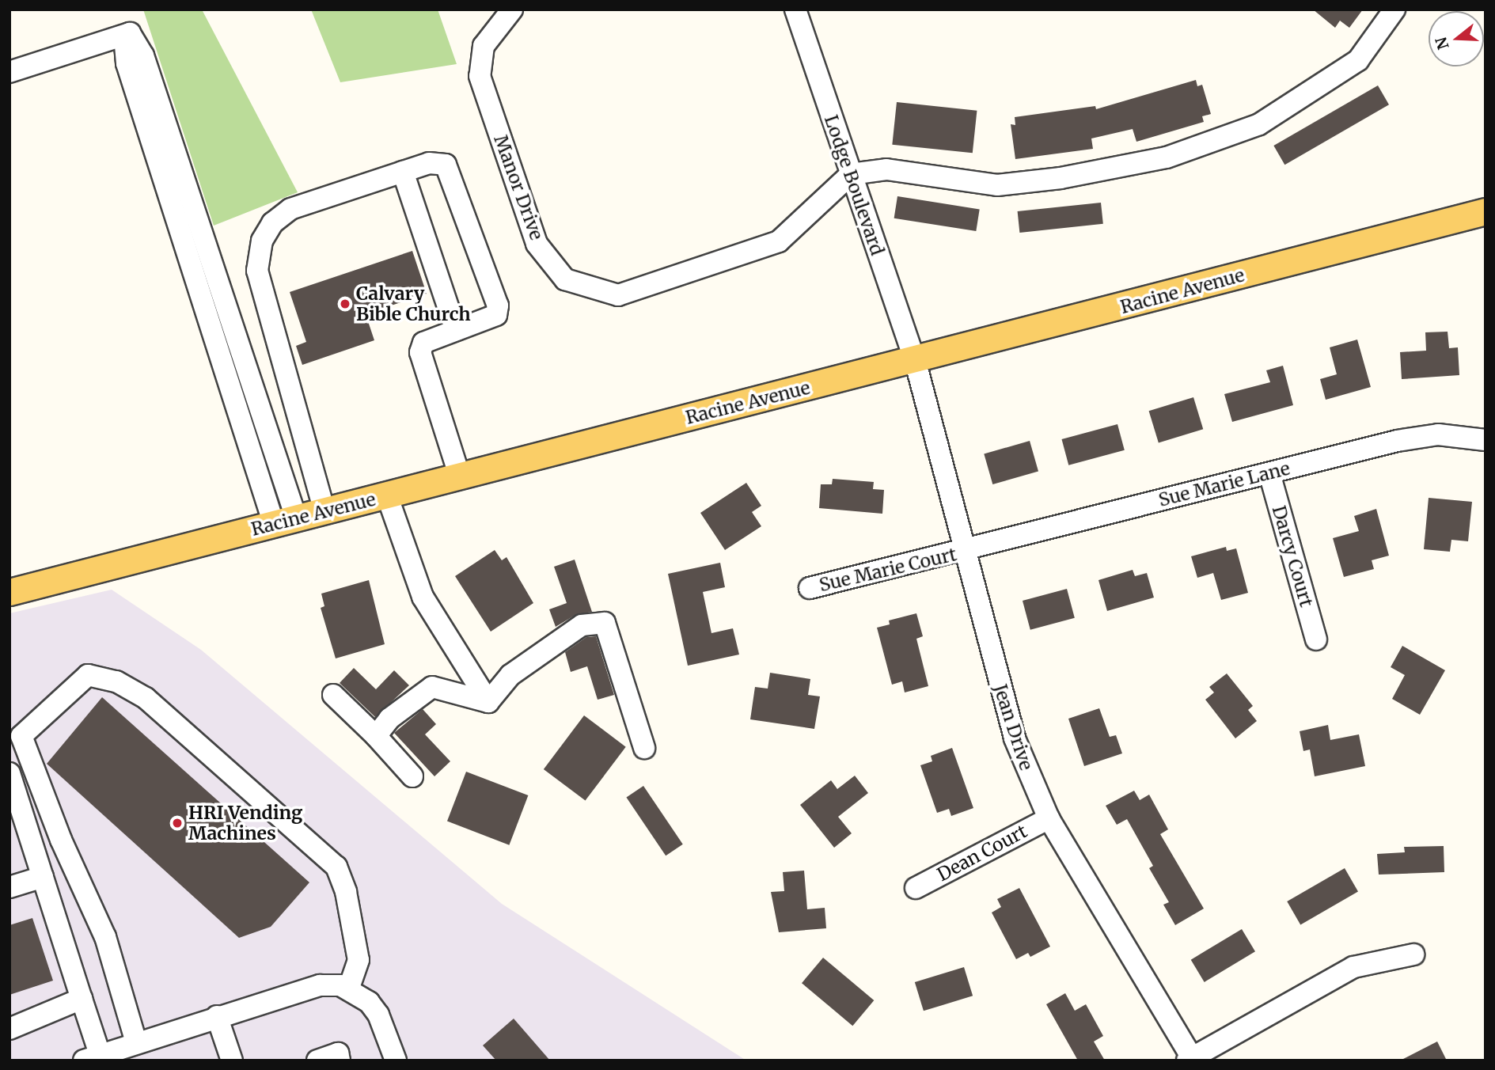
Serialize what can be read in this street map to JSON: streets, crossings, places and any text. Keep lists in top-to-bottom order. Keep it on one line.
{"streets":{"main road":["Racine Avenue"],"street":["Lodge Boulevard","Manor Drive","Sue Marie Lane","Darcy Court","Sue Marie Court","Jean Drive","Dean Court"]},"crossings":[["Lodge Boulevard","Manor Drive"],["Lodge Boulevard","Racine Avenue"],["Lodge Boulevard","Jean Drive"],["Racine Avenue","Jean Drive"],["Sue Marie Lane","Darcy Court"],["Sue Marie Lane","Sue Marie Court"],["Sue Marie Lane","Jean Drive"],["Sue Marie Court","Jean Drive"],["Jean Drive","Dean Court"]],"places":["Calvary Bible Church","HRI Vending Machines"],"north":"left"}
